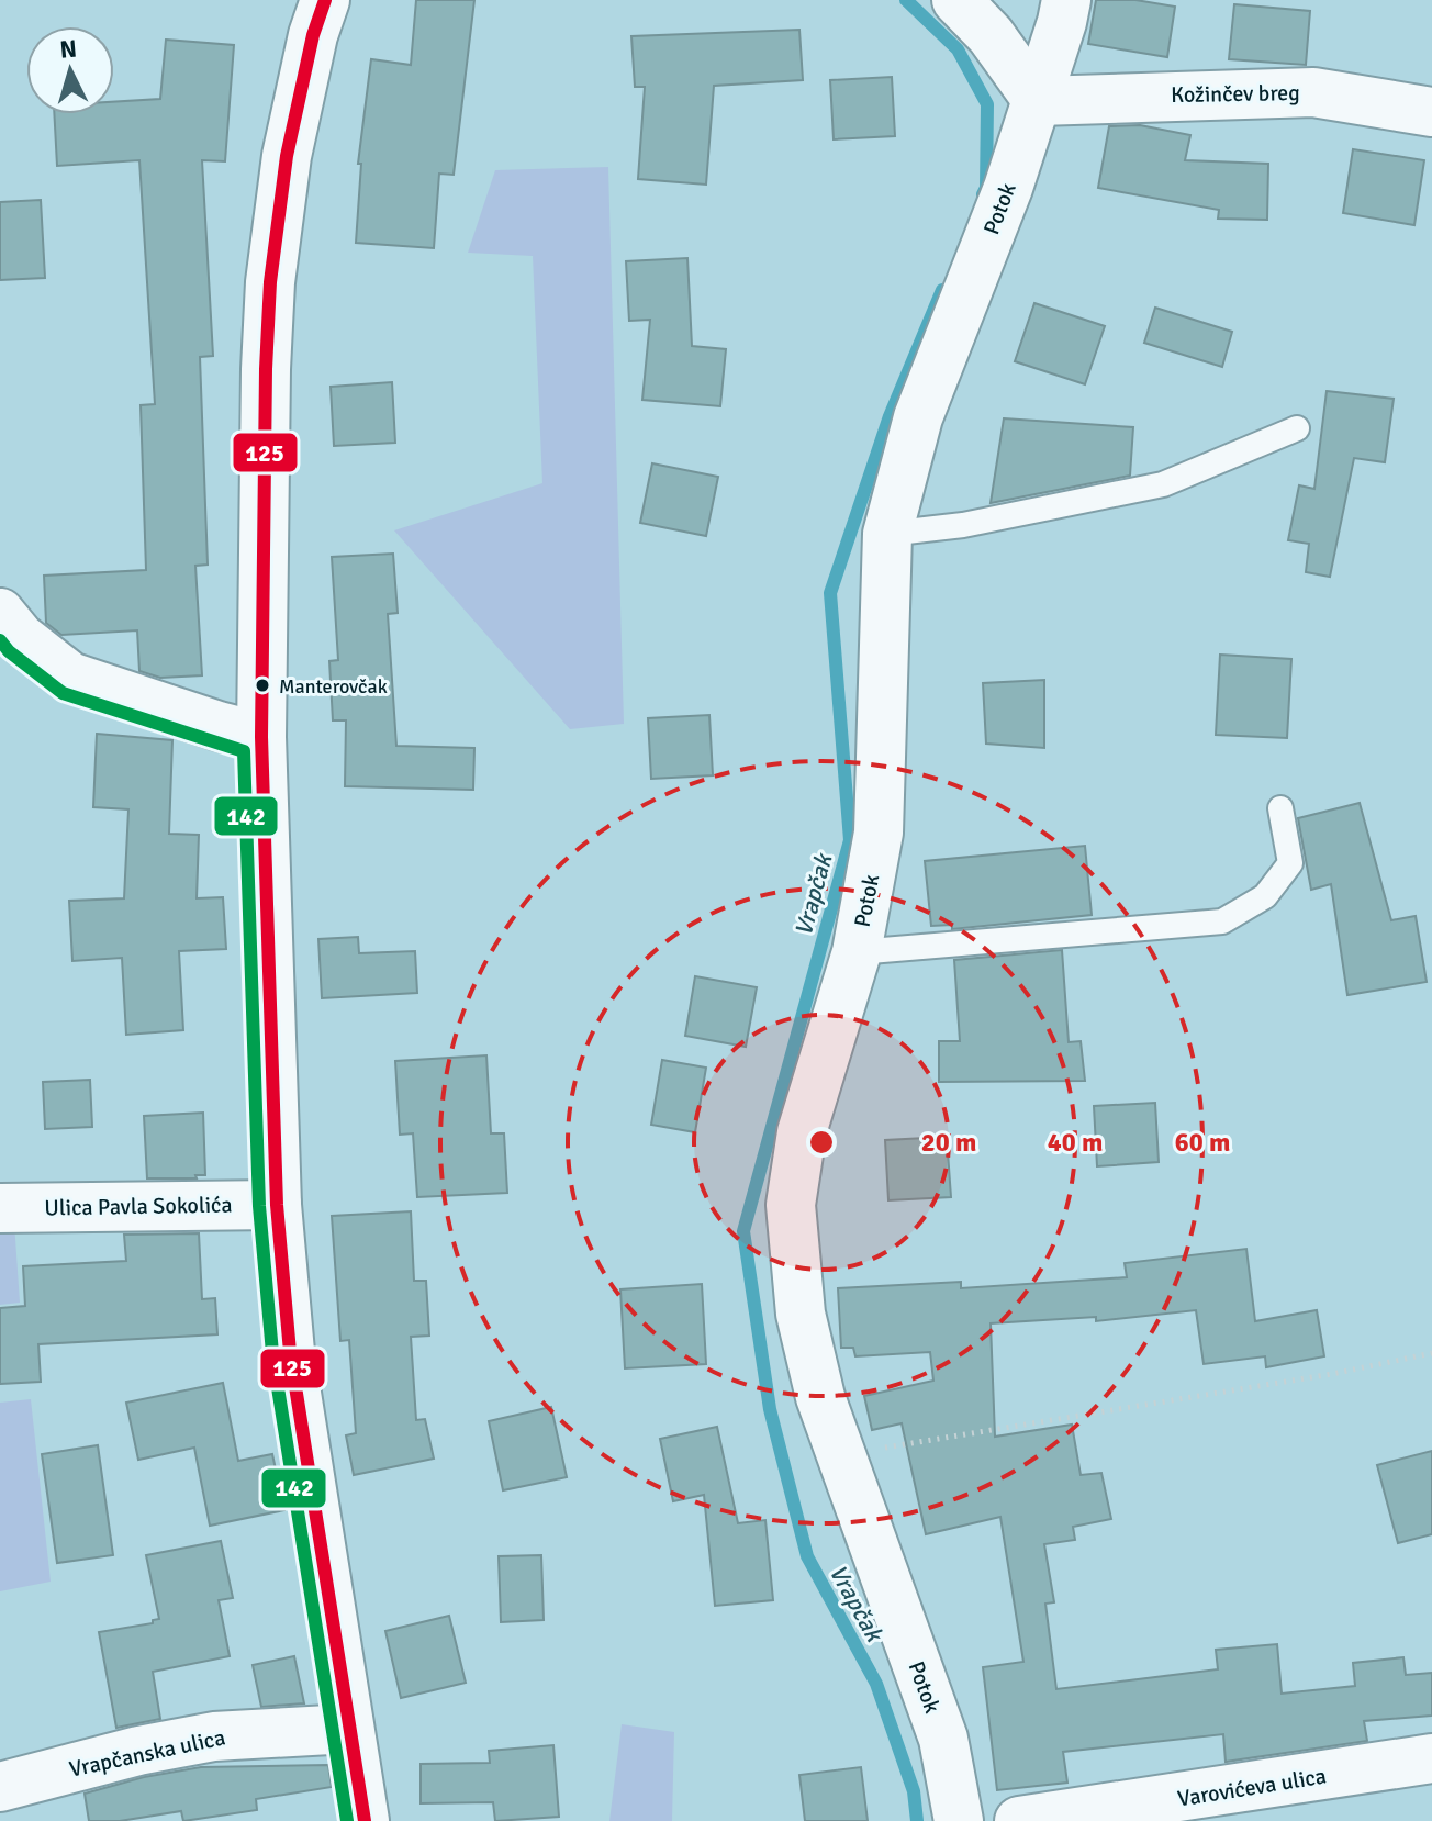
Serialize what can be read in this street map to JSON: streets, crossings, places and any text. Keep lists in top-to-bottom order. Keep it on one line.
{"streets":{"street":["Kožinčev breg","Potok","Ulica Pavla Sokolića","Vrapčanska ulica","Varovićeva ulica"]},"crossings":[["Kožinčev breg","Potok"]],"water":["Vrapčak"],"places":["Manterovčak"],"lines":["transit line 125","transit line 142"],"north":"top","rings":["20 m","40 m","60 m"]}
